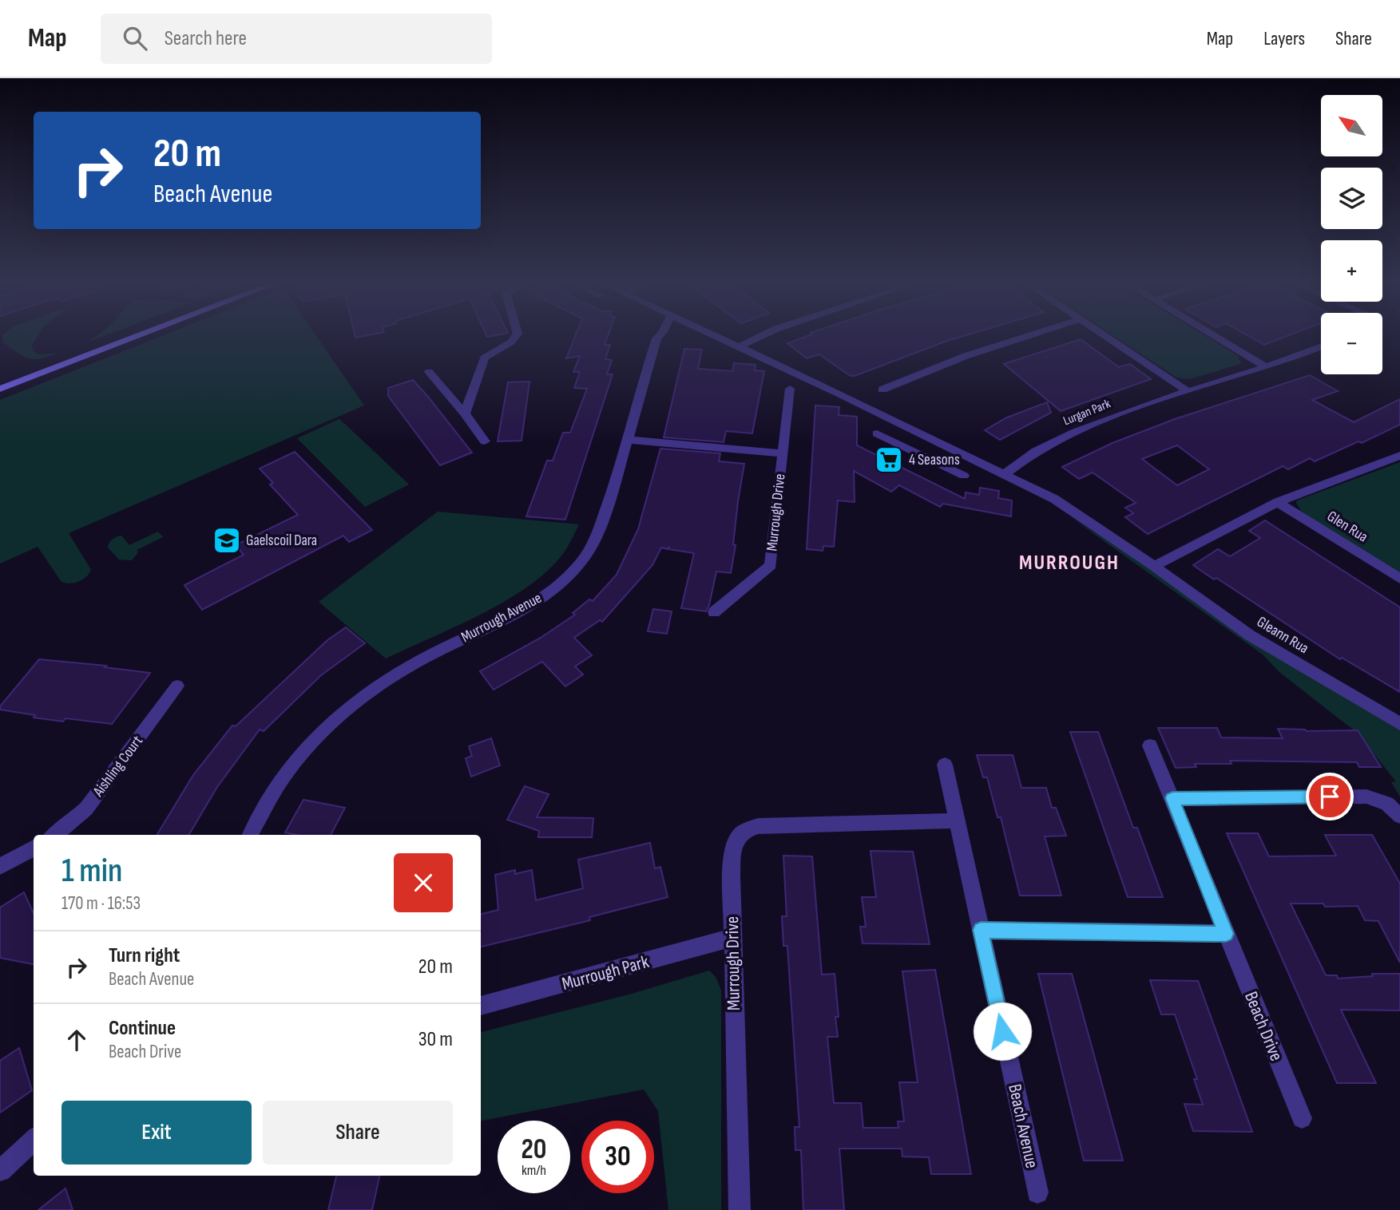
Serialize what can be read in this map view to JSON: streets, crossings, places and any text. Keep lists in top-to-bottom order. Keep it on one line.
{"streets":{"street":["Lurgan Park","Murrough Drive","Glen Rua","Murrough Avenue","Gleann Rua","Aishling Court","Murrough Park","Beach Drive","Beach Avenue"]},"crossings":[["Lurgan Park","Gleann Rua"],["Murrough Drive","Murrough Avenue"],["Murrough Drive","Murrough Park"],["Murrough Drive","Beach Avenue"]],"districts":["MURROUGH"],"places":{"supermarket":["4 Seasons"],"school or university":["Gaelscoil Dara"]},"north":"top left","page":{"header":"Map","search":"Search here","nav":["Map","Layers","Share"],"map_buttons":["+","−"],"turn":["20 m","Beach Avenue"],"heading":["1 min","170 m · 16:53"],"list":[{"name":"Turn right","note":"Beach Avenue","value":"20 m"},{"name":"Continue","note":"Beach Drive","value":"30 m"}],"buttons":["Exit","Share"],"speed":"20 km/h","limit":"30"}}
